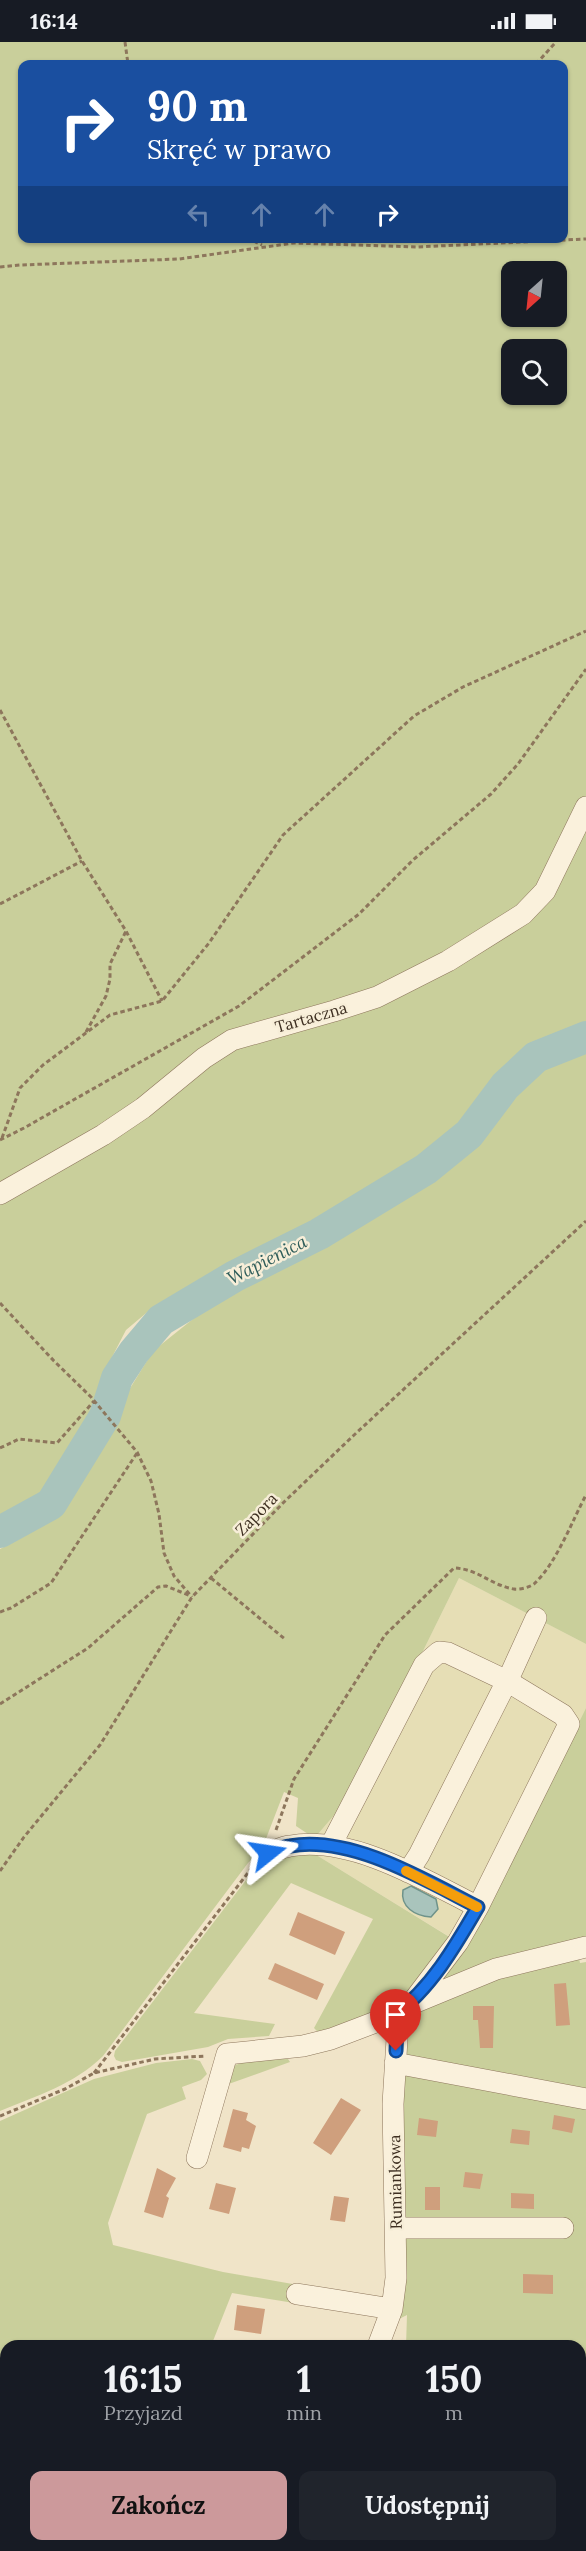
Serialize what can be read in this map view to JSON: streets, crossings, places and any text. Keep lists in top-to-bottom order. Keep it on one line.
{"streets":{"street":["Tartaczna","Rumiankowa"],"path":["Zapora"]},"water":["Wapienica"],"north":"bottom left","page":{"status":"16:14","turn":["90 m","Skręć w prawo"],"eta":["16:15","Przyjazd","1","min","150","m"],"buttons":["Zakończ","Udostępnij"]}}
